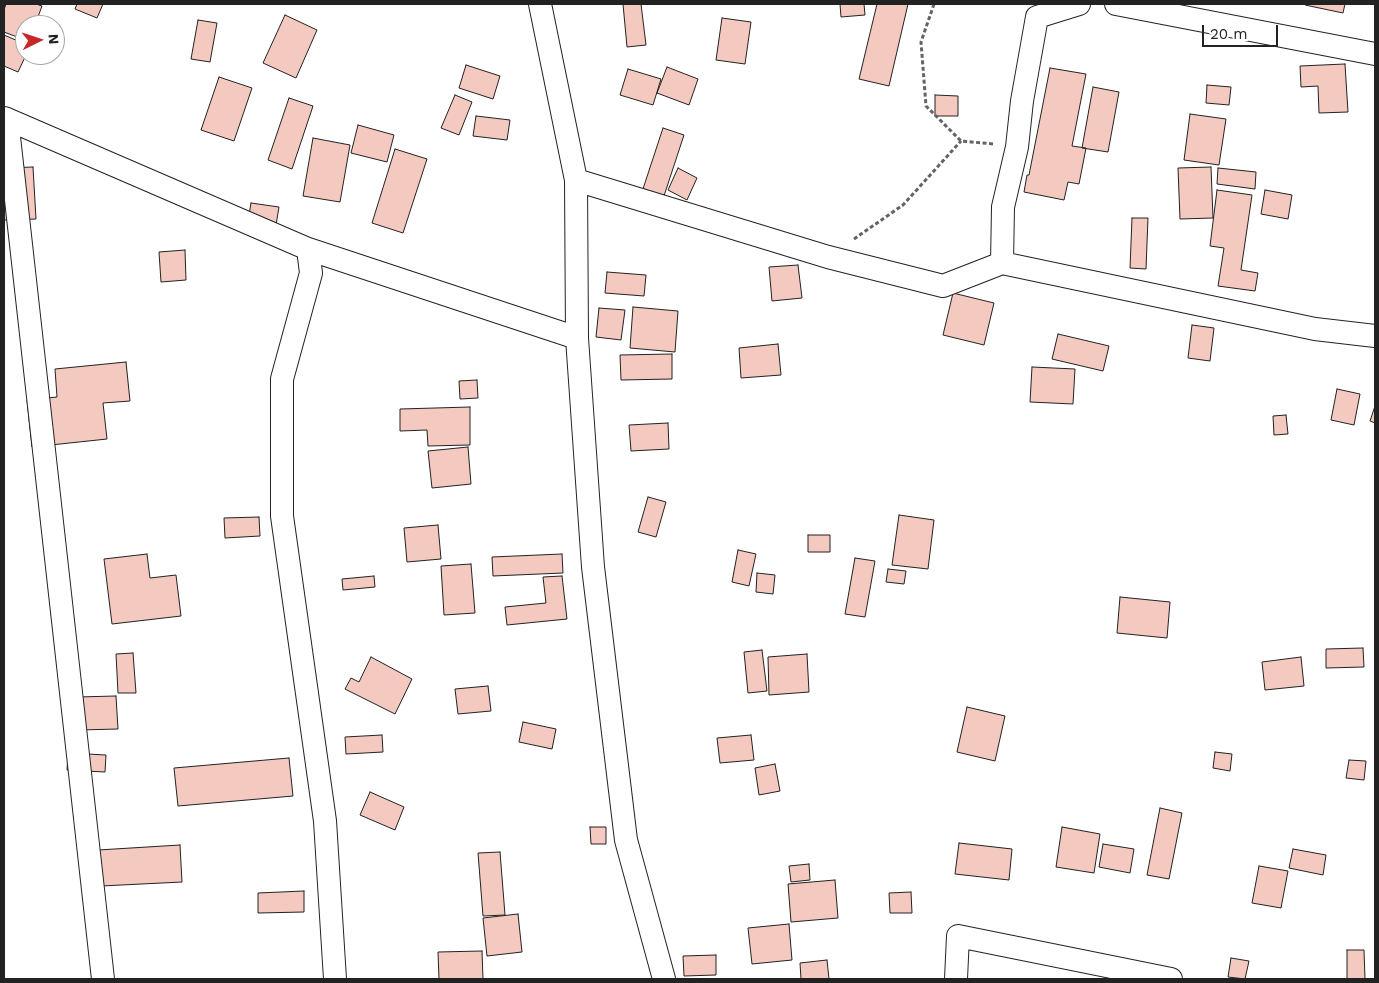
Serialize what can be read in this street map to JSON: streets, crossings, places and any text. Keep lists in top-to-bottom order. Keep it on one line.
{"scale_bar":"20 m","north":"right"}
